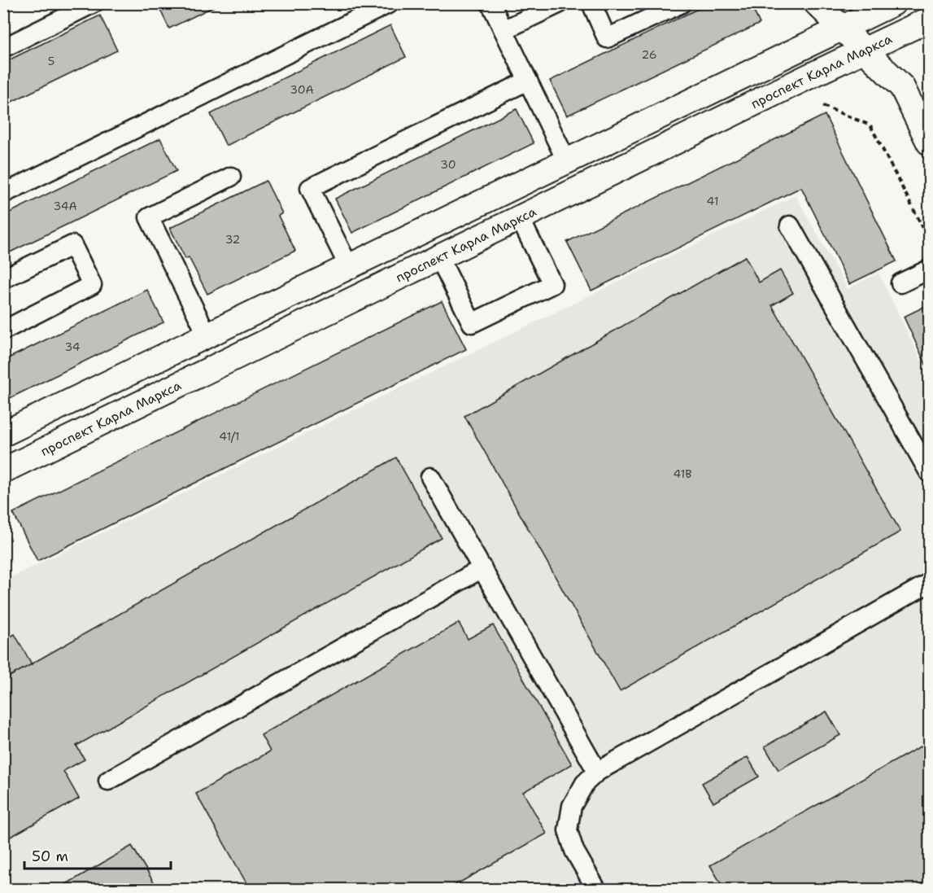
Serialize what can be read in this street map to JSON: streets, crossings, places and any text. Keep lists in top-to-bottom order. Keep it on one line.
{"streets":{"main road":["проспект Карла Маркса"]},"house_numbers":["26","5","30А","30","41","34А","32","34","41/1","41В"],"scale_bar":"50 m"}
